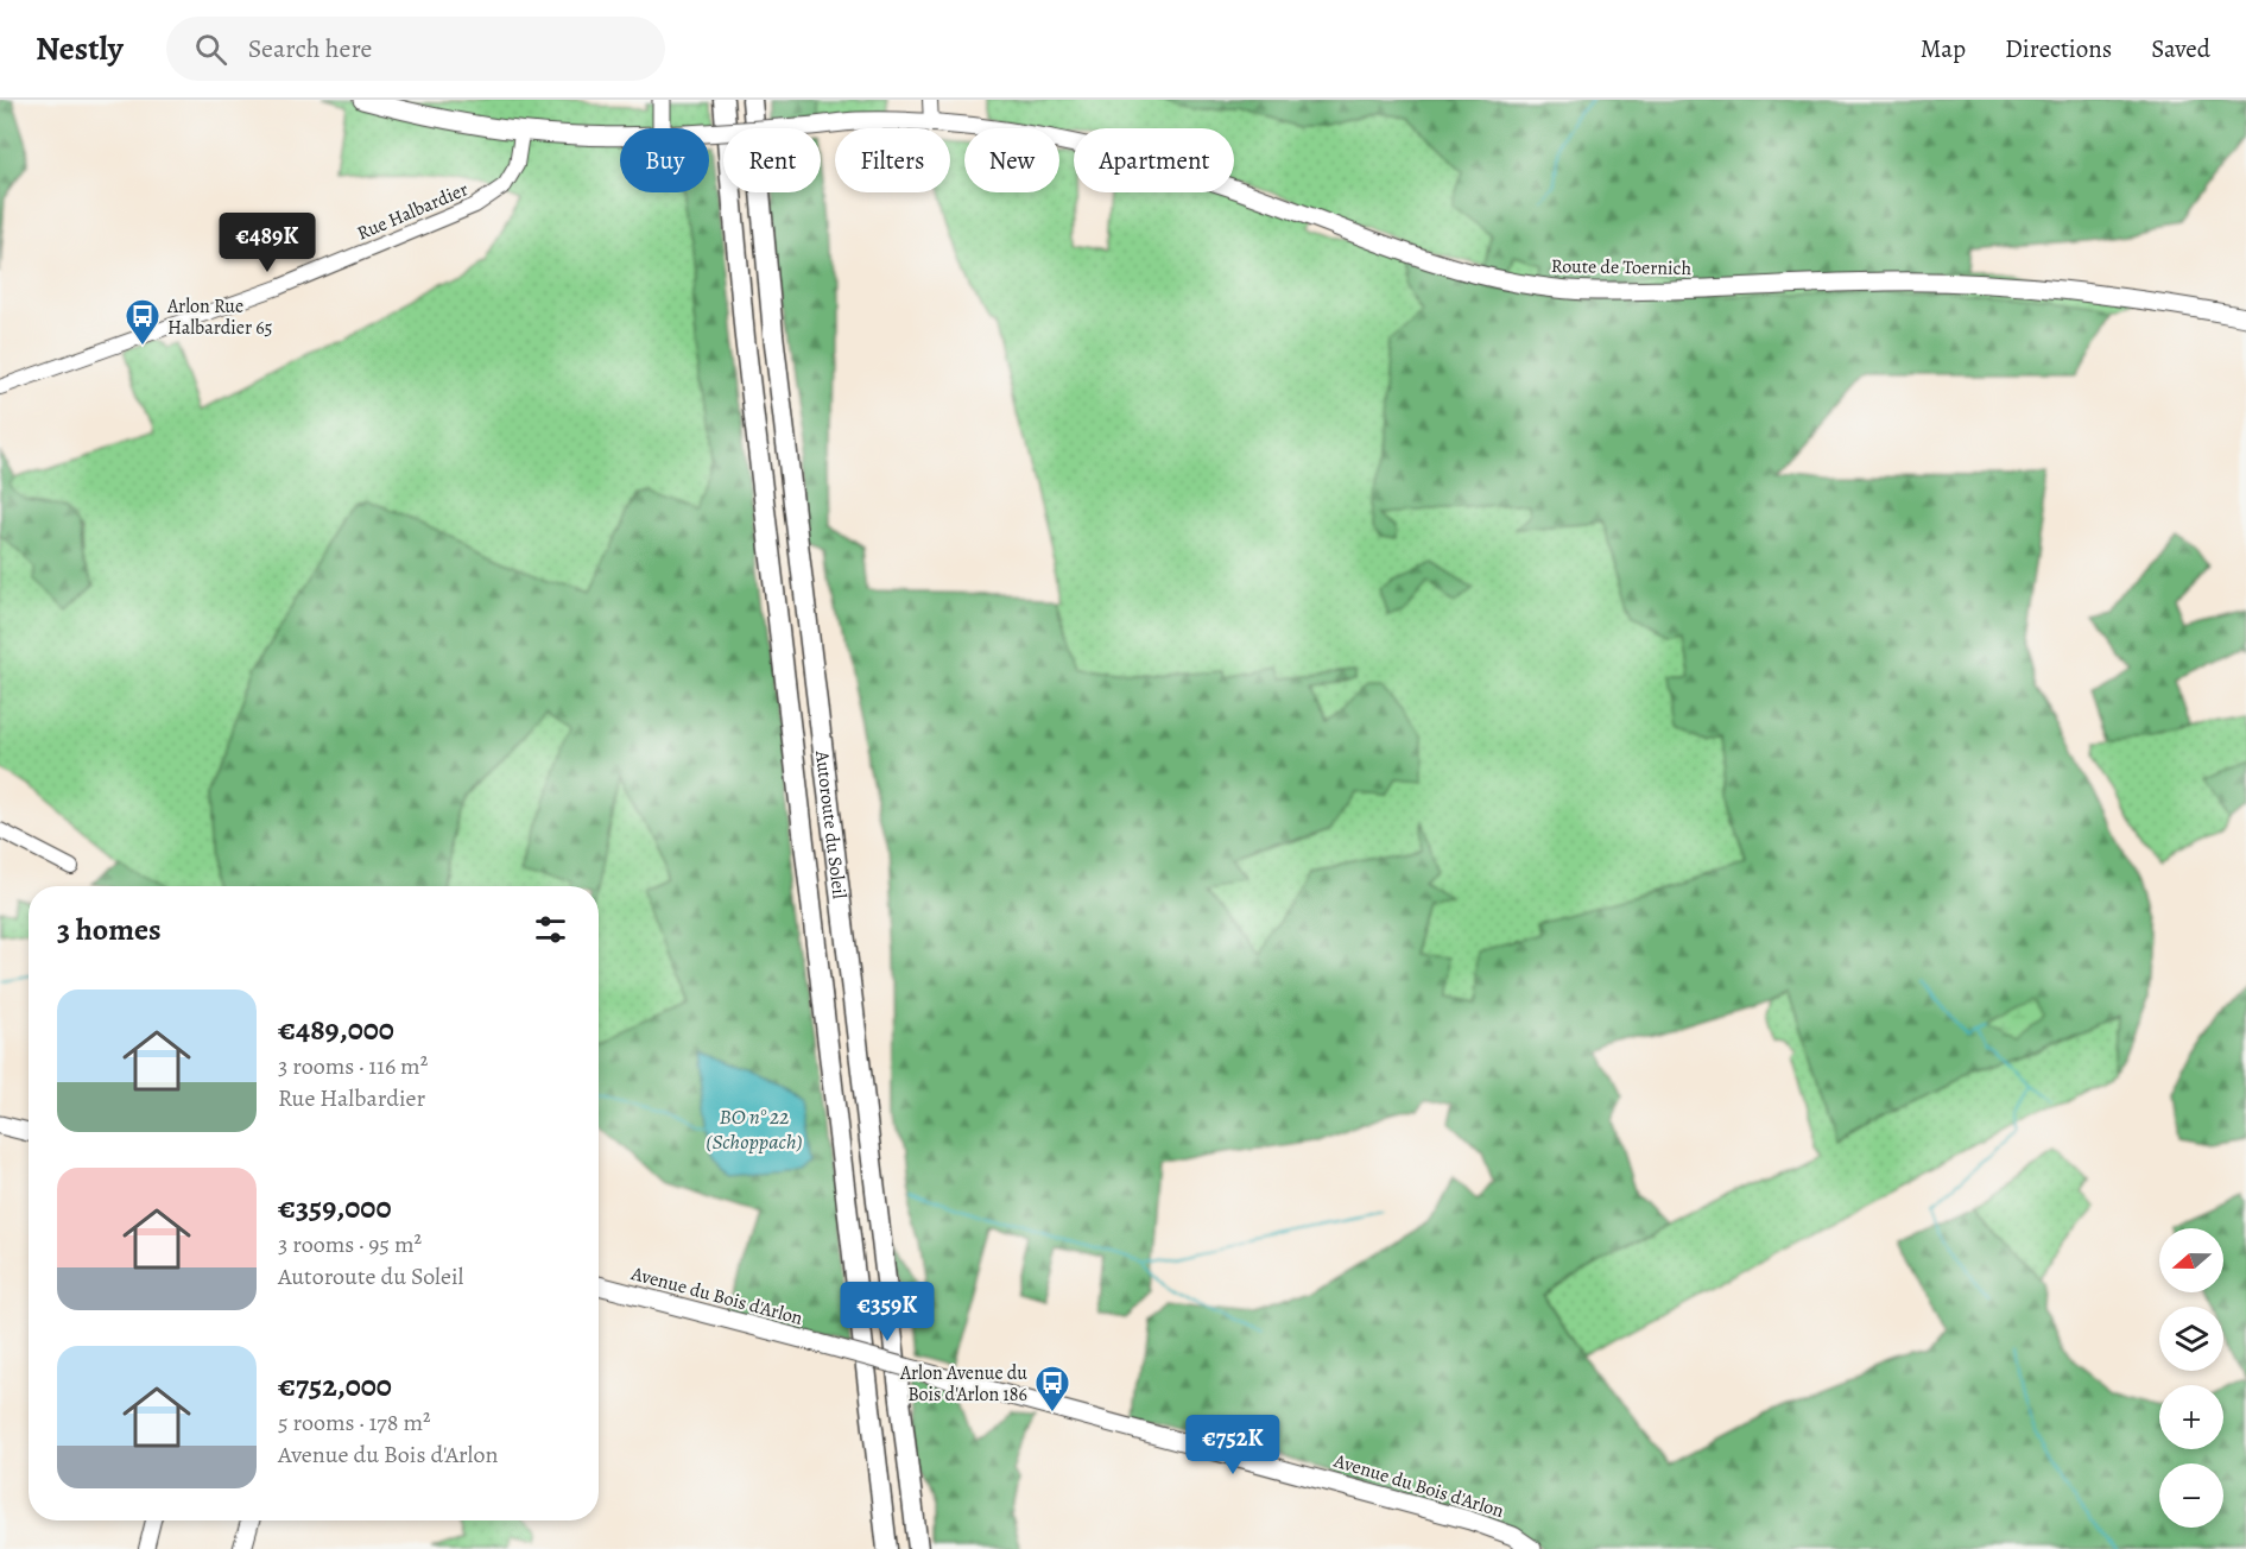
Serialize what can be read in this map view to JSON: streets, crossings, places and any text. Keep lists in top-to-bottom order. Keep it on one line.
{"streets":{"highway":["Autoroute du Soleil"],"main road":["Route de Toernich","Avenue du Bois d'Arlon"],"street":["Rue Halbardier"]},"water":["BO n° 22 (Schoppach)"],"places":{"bus stop":["Arlon Rue Halbardier 65","Arlon Avenue du Bois d'Arlon 186"]},"north":"left","page":{"header":"Nestly","search":"Search here","nav":["Map","Directions","Saved"],"chip":["Buy","Rent","Filters","New","Apartment"],"price":["€489K","€359K","€752K"],"heading":"3 homes","list":[{"name":"€489,000","note":"3 rooms · 116 m² · Rue Halbardier"},{"name":"€359,000","note":"3 rooms · 95 m² · Autoroute du Soleil"},{"name":"€752,000","note":"5 rooms · 178 m² · Avenue du Bois d'Arlon"}],"map_buttons":["+","−"]}}
